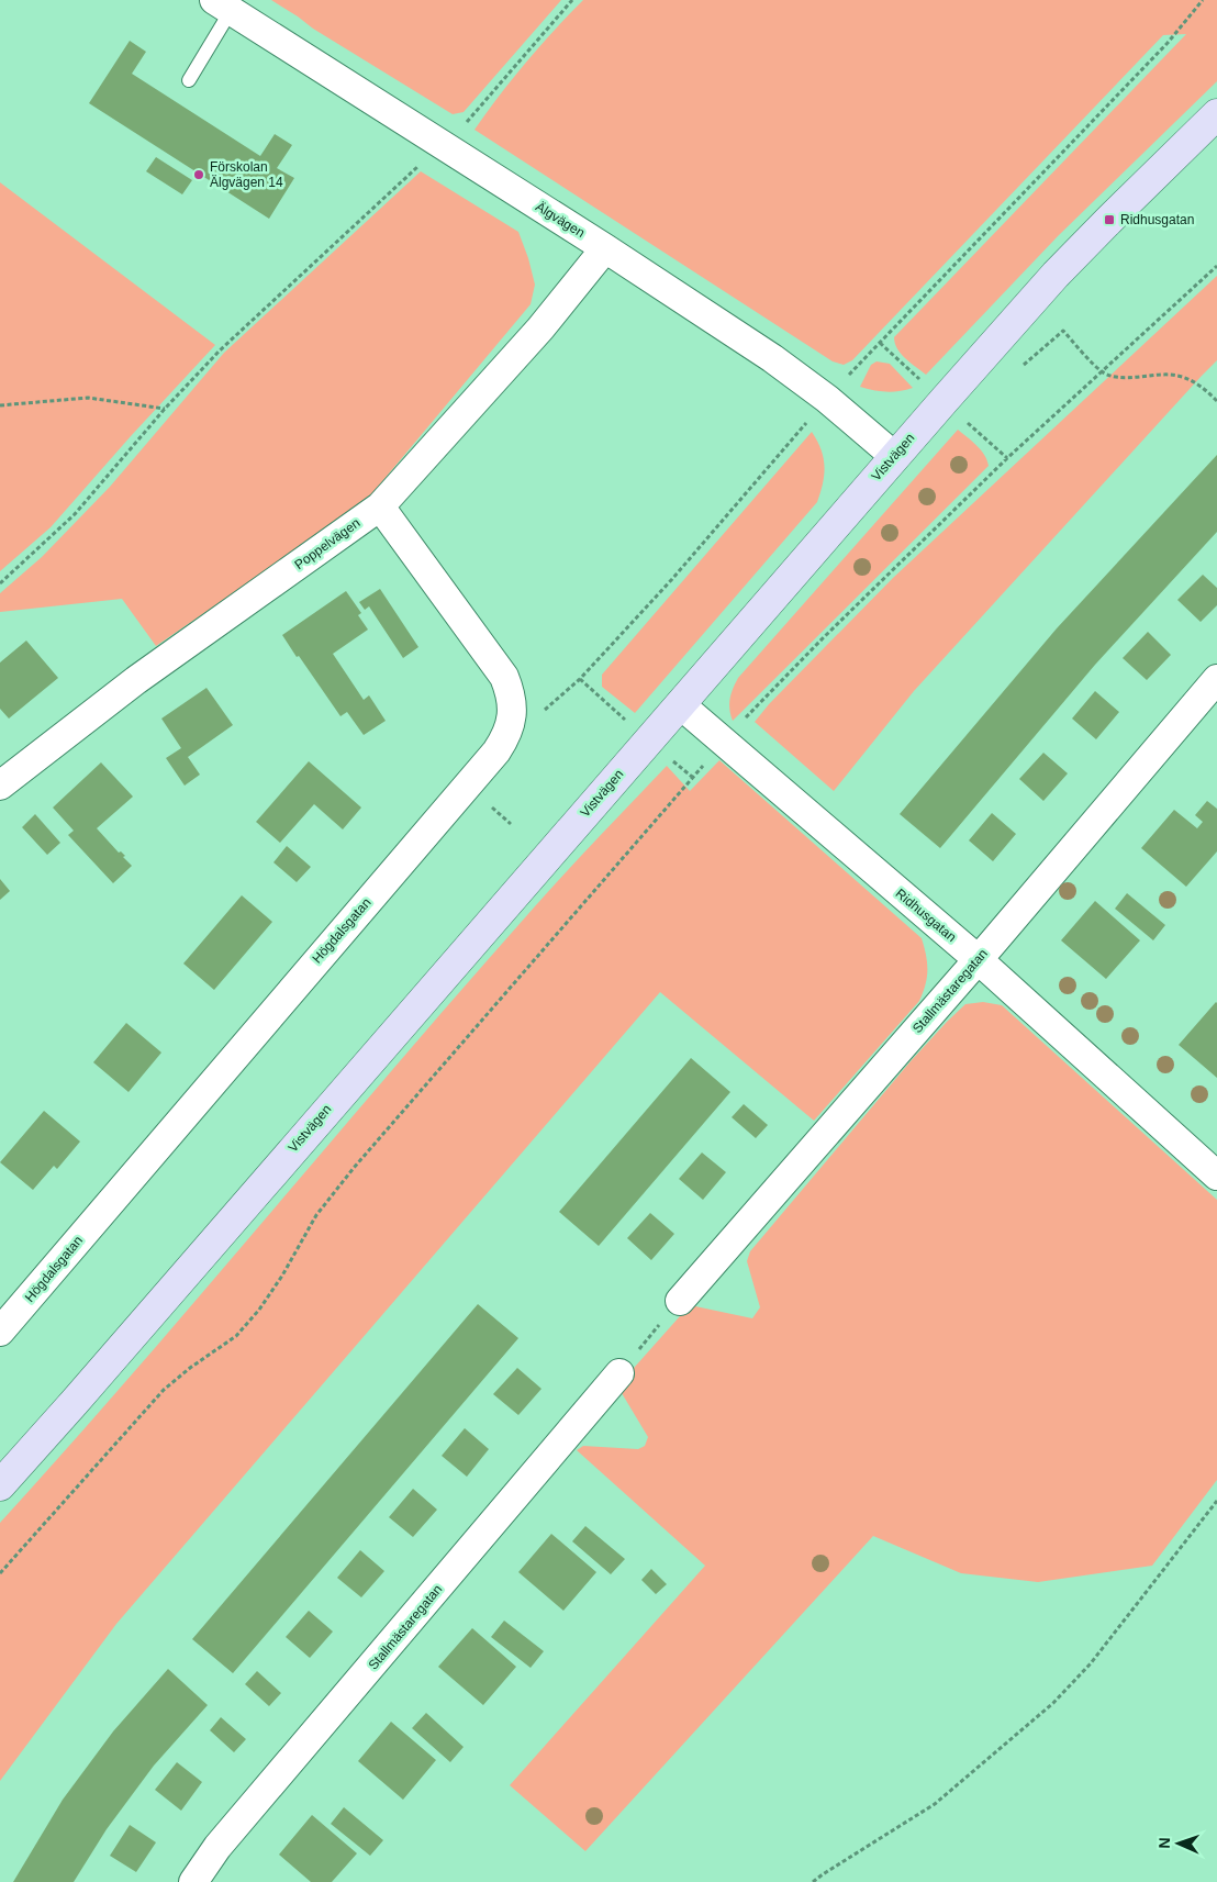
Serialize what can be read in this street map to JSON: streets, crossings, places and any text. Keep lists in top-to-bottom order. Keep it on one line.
{"streets":{"main road":["Vistvägen"],"street":["Älgvägen","Poppelvägen","Ridhusgatan","Högdalsgatan","Stallmästaregatan"]},"crossings":[["Älgvägen","Vistvägen"],["Älgvägen","Poppelvägen"],["Vistvägen","Ridhusgatan"],["Ridhusgatan","Stallmästaregatan"]],"places":{"other":["Förskolan Älgvägen 14"],"transit":["Ridhusgatan"]},"north":"left"}
